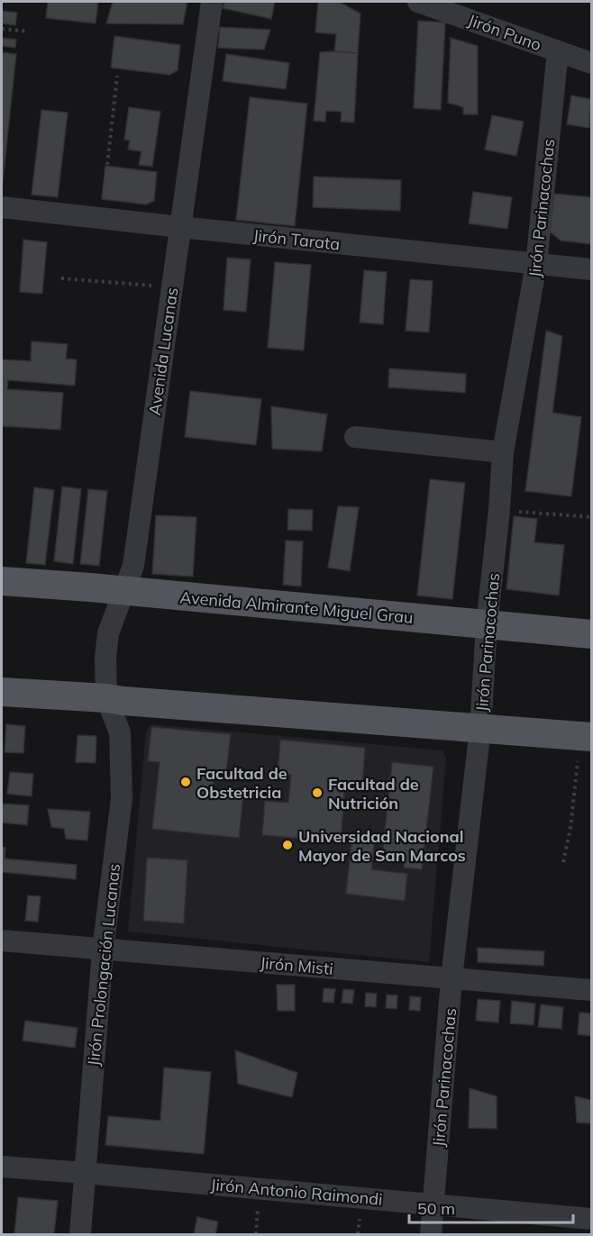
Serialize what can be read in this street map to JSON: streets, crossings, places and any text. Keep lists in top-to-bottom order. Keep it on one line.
{"streets":{"main road":["Avenida Almirante Miguel Grau"],"street":["Jirón Puno","Jirón Parinacochas","Jirón Tarata","Avenida Lucanas","Jirón Prolongación Lucanas","Jirón Misti","Jirón Antonio Raimondi"]},"crossings":[["Jirón Puno","Jirón Parinacochas"],["Jirón Parinacochas","Jirón Tarata"],["Jirón Parinacochas","Avenida Almirante Miguel Grau"],["Jirón Parinacochas","Jirón Misti"],["Jirón Parinacochas","Jirón Antonio Raimondi"],["Jirón Tarata","Avenida Lucanas"],["Avenida Lucanas","Avenida Almirante Miguel Grau"],["Avenida Lucanas","Jirón Prolongación Lucanas"],["Jirón Prolongación Lucanas","Jirón Misti"],["Jirón Prolongación Lucanas","Jirón Antonio Raimondi"]],"places":["Facultad de Obstetricia","Facultad de Nutrición","Universidad Nacional Mayor de San Marcos"],"scale_bar":"50 m"}
